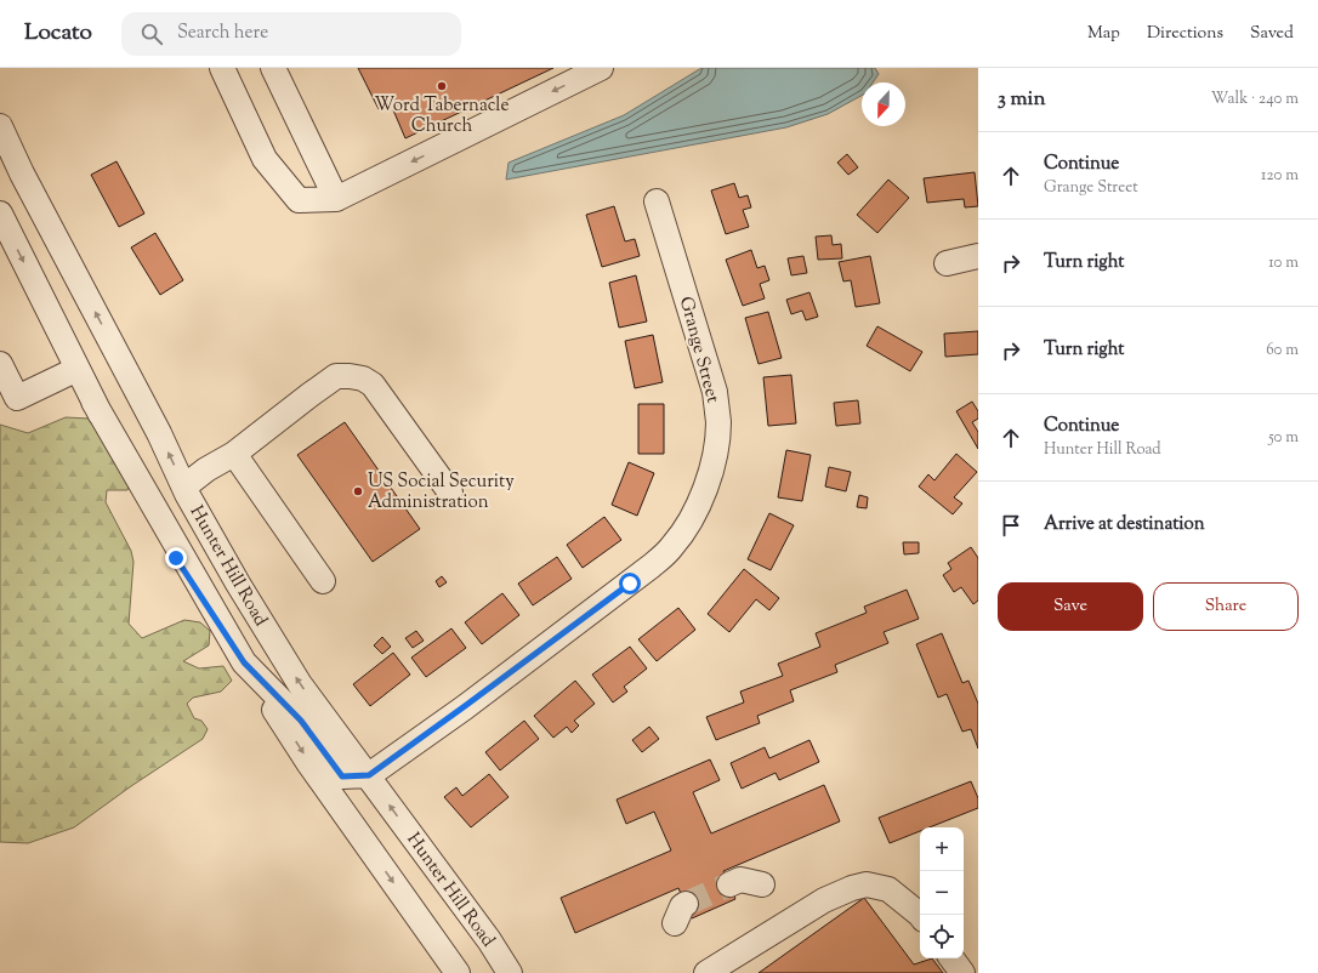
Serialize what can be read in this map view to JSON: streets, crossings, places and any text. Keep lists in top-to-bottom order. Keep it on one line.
{"streets":{"street":["Grange Street","Hunter Hill Road"]},"crossings":[["Grange Street","Hunter Hill Road"]],"places":["Word Tabernacle Church","US Social Security Administration"],"north":"bottom","page":{"header":"Locato","search":"Search here","nav":["Map","Directions","Saved"],"heading":["3 min","Walk · 240 m"],"list":[["Continue","Grange Street","120 m"],["Turn right","10 m"],["Turn right","60 m"],["Continue","Hunter Hill Road","50 m"],"Arrive at destination"],"buttons":["Save","Share"],"map_buttons":["+","−"]}}
